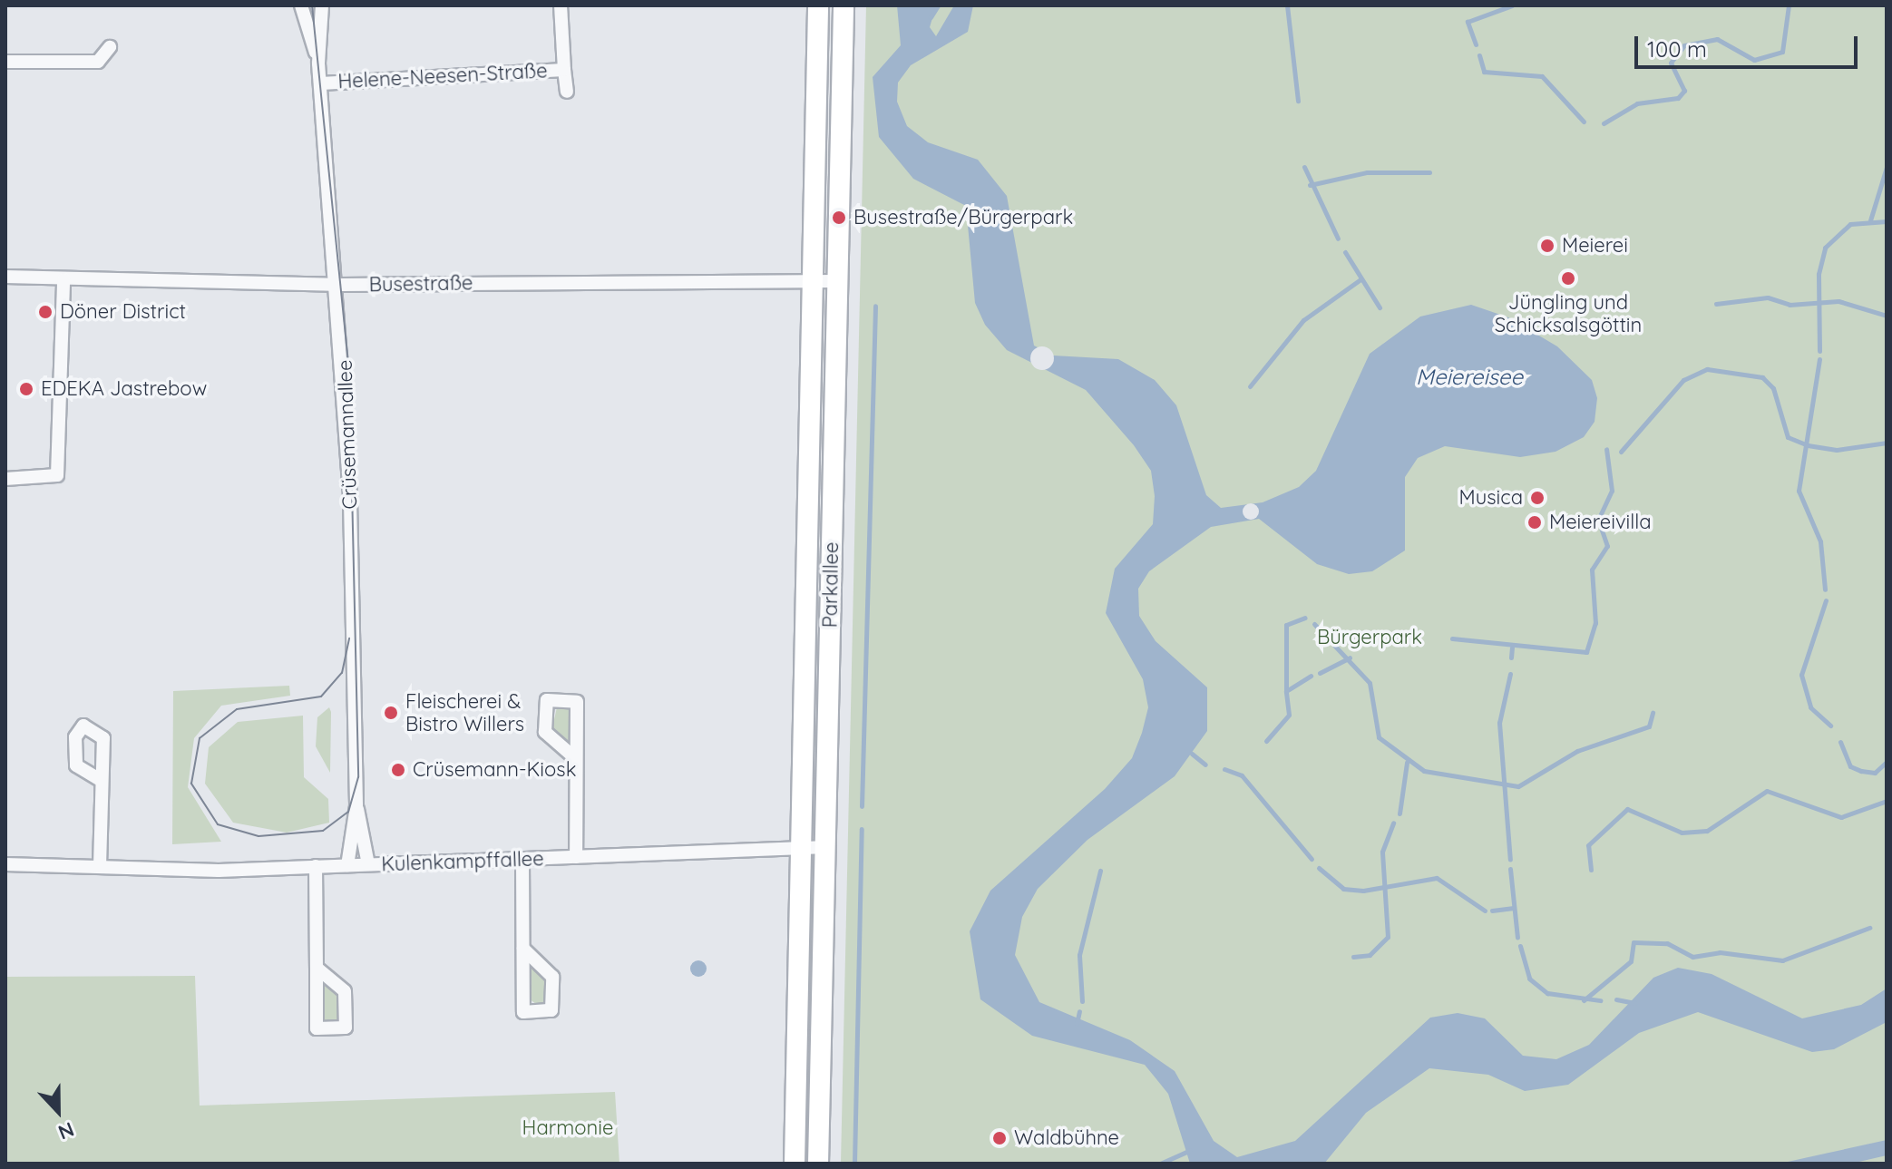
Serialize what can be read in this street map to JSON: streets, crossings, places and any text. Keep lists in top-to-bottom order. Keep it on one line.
{"streets":{"main road":["Parkallee"],"street":["Helene-Neesen-Straße","Busestraße","Crüsemannallee","Kulenkampffallee"]},"crossings":[["Helene-Neesen-Straße","Crüsemannallee"],["Busestraße","Crüsemannallee"],["Busestraße","Parkallee"],["Crüsemannallee","Kulenkampffallee"],["Parkallee","Kulenkampffallee"]],"water":["Meiereisee"],"parks":["Bürgerpark","Harmonie"],"places":["Busestraße/Bürgerpark","Meierei","Jüngling und Schicksalsgöttin","Döner District","EDEKA Jastrebow","Musica","Meiereivilla","Fleischerei & Bistro Willers","Crüsemann-Kiosk","Waldbühne"],"scale_bar":"100 m","north":"bottom"}
